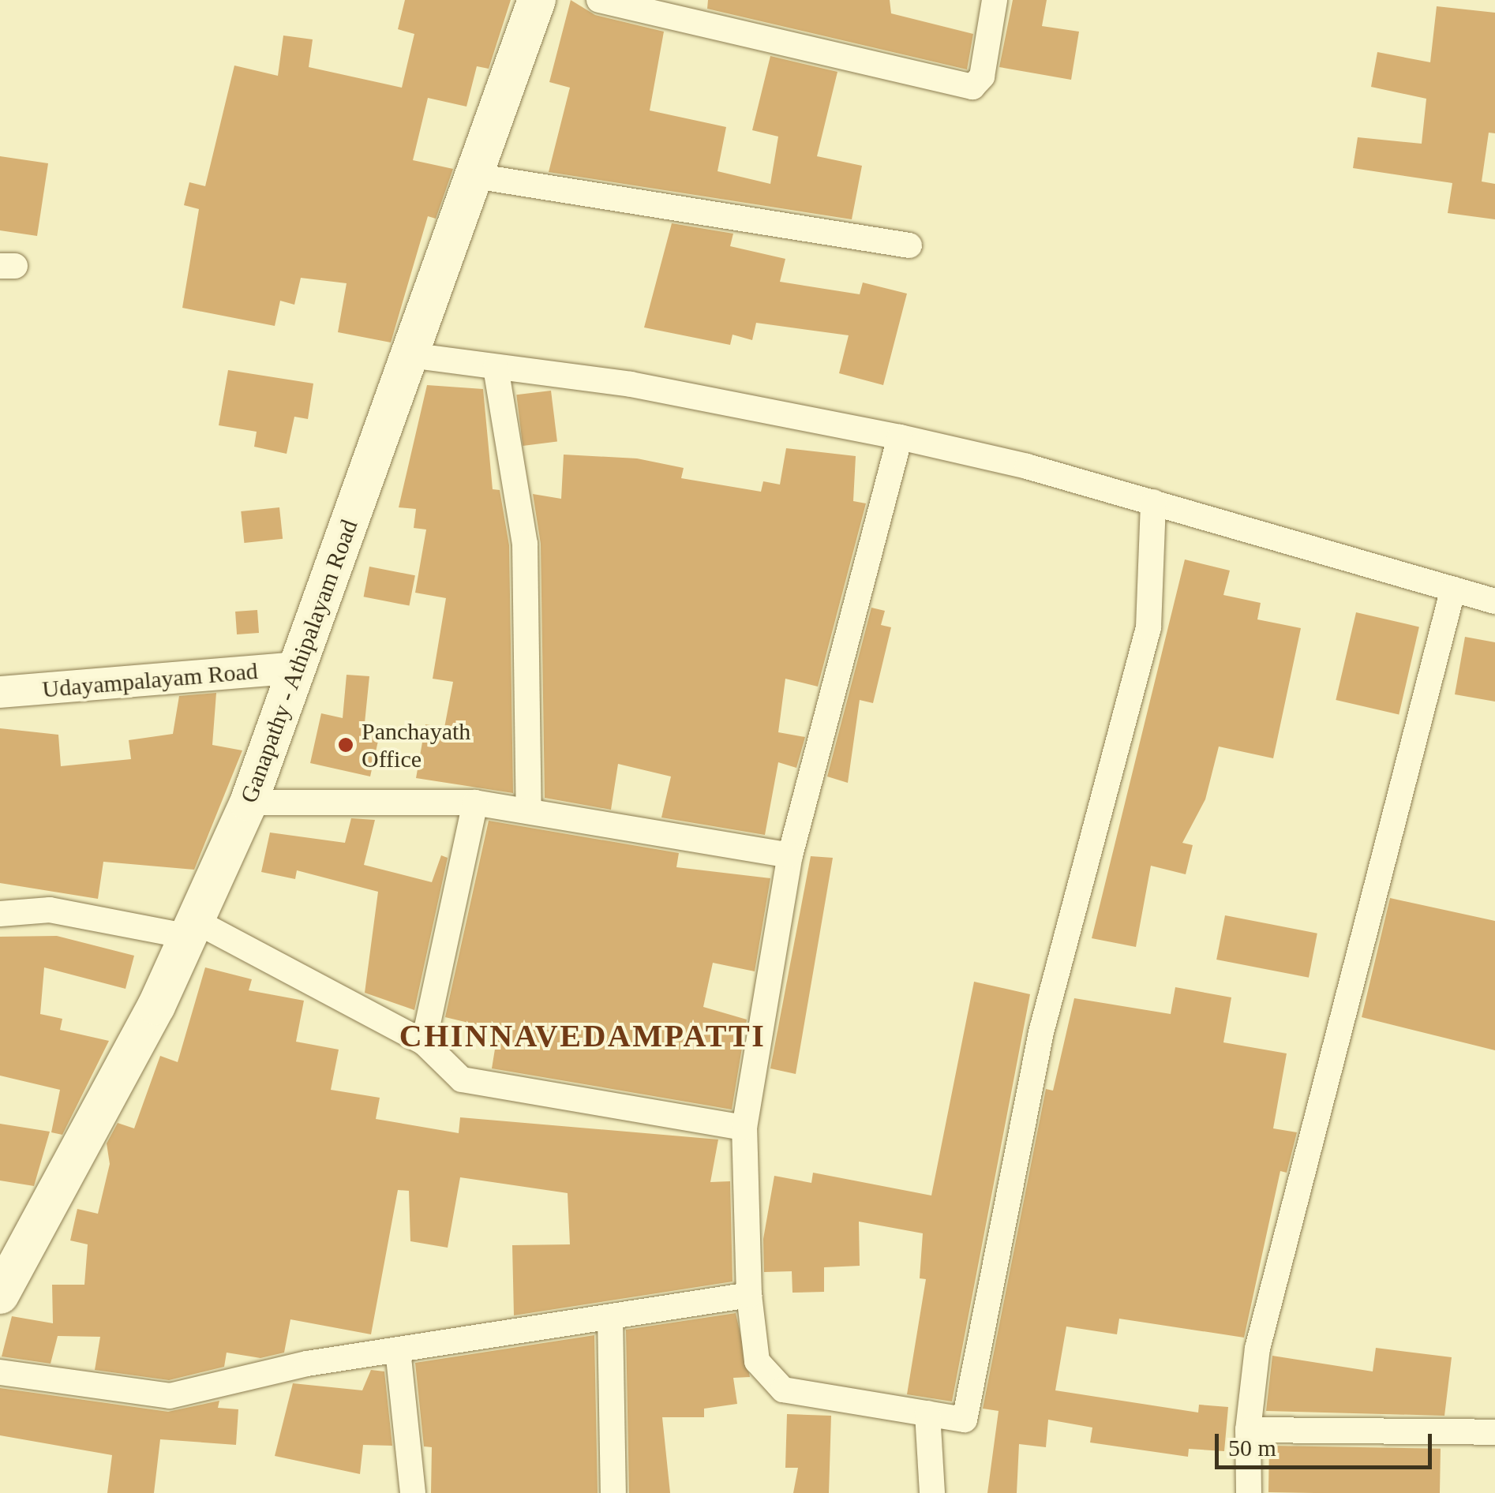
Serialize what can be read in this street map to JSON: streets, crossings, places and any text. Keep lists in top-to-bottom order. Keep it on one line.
{"streets":{"main road":["Ganapathy - Athipalayam Road"],"street":["Udayampalayam Road"]},"crossings":[["Ganapathy - Athipalayam Road","Udayampalayam Road"]],"districts":["CHINNAVEDAMPATTI"],"places":["Panchayath Office"],"scale_bar":"50 m"}
